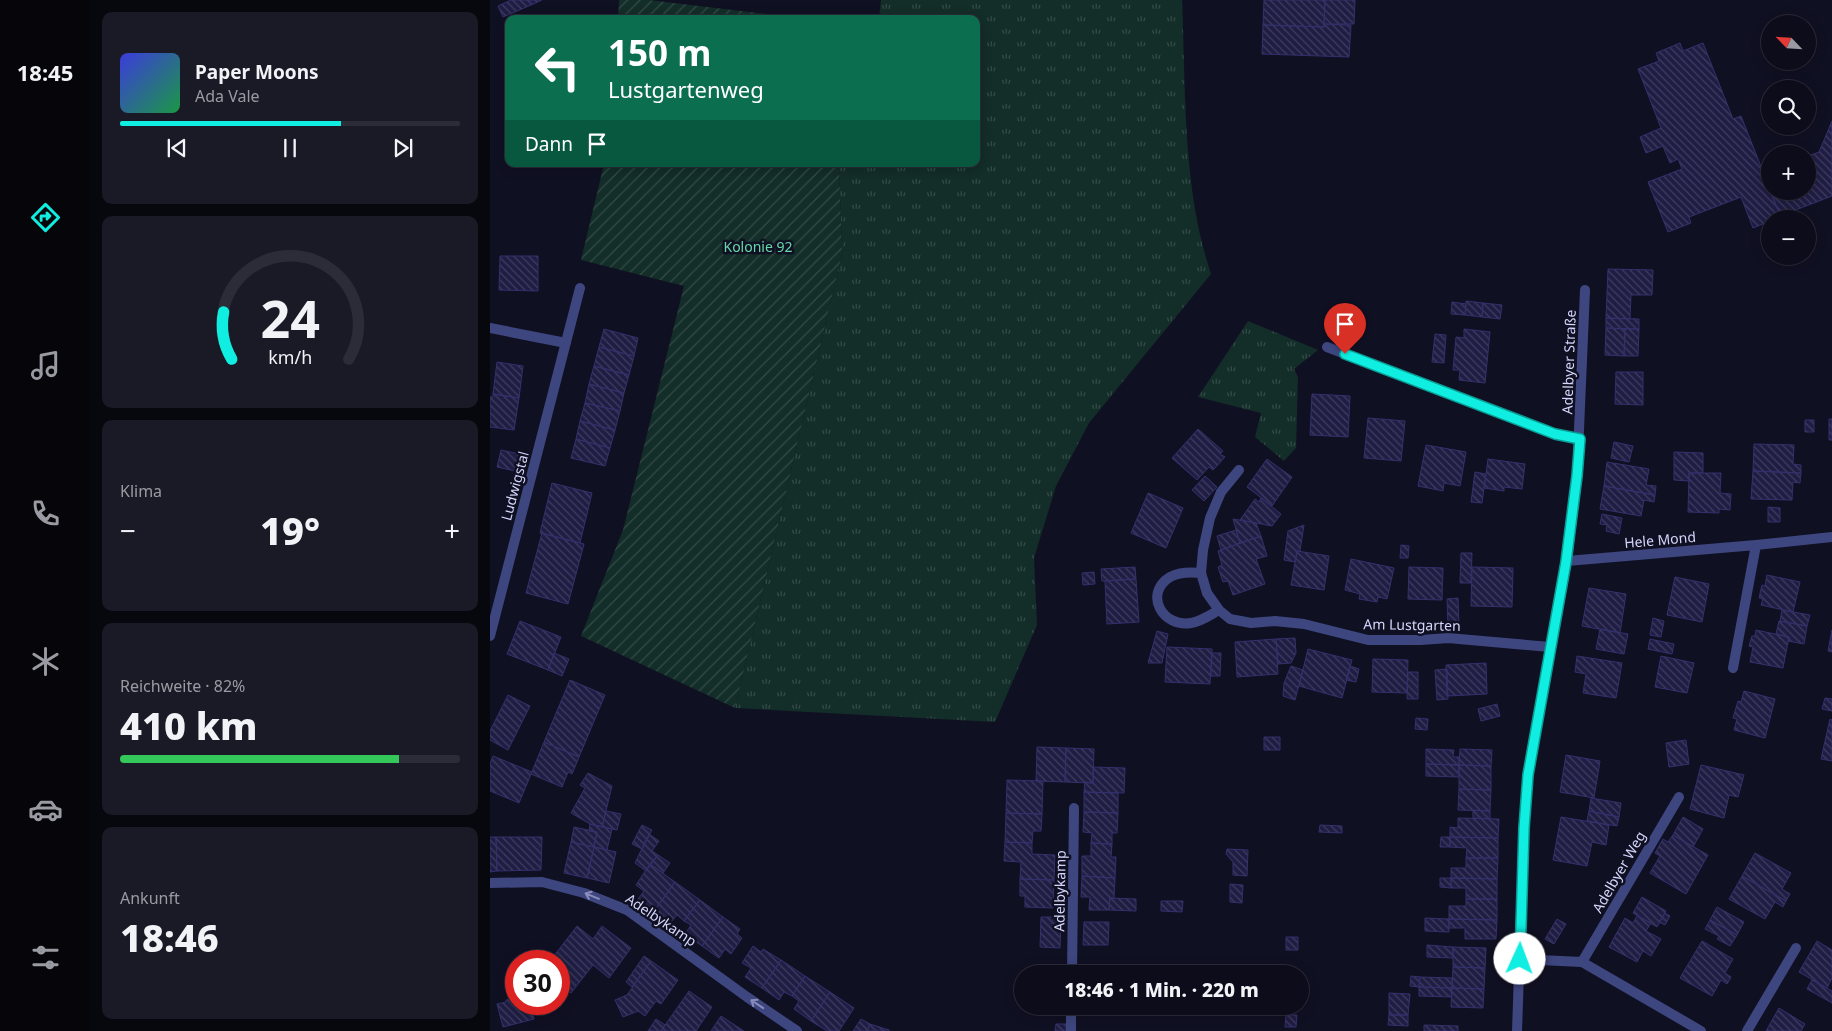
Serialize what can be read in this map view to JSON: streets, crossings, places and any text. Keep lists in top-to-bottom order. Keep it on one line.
{"streets":{"street":["Adelbyer Straße","Ludwigstal","Hele Mond","Am Lustgarten","Adelbyer Weg","Adelbykamp"]},"crossings":[["Adelbyer Straße","Hele Mond"],["Adelbyer Straße","Am Lustgarten"]],"one_way":["Adelbykamp"],"parks":["Kolonie 92"],"north":"top left","page":{"tabs":"18:45","map_buttons":["+","−"],"turn":["150 m","Lustgartenweg"],"song":["Paper Moons","Ada Vale"],"then":"Dann","tile":["Klima",["Reichweite · 82%","410 km"],["Ankunft","18:46"]],"heat":["−","19°","+"],"limit":"30","trip":"18:46 · 1 Min. · 220 m","gauge":["24","km/h"]}}
